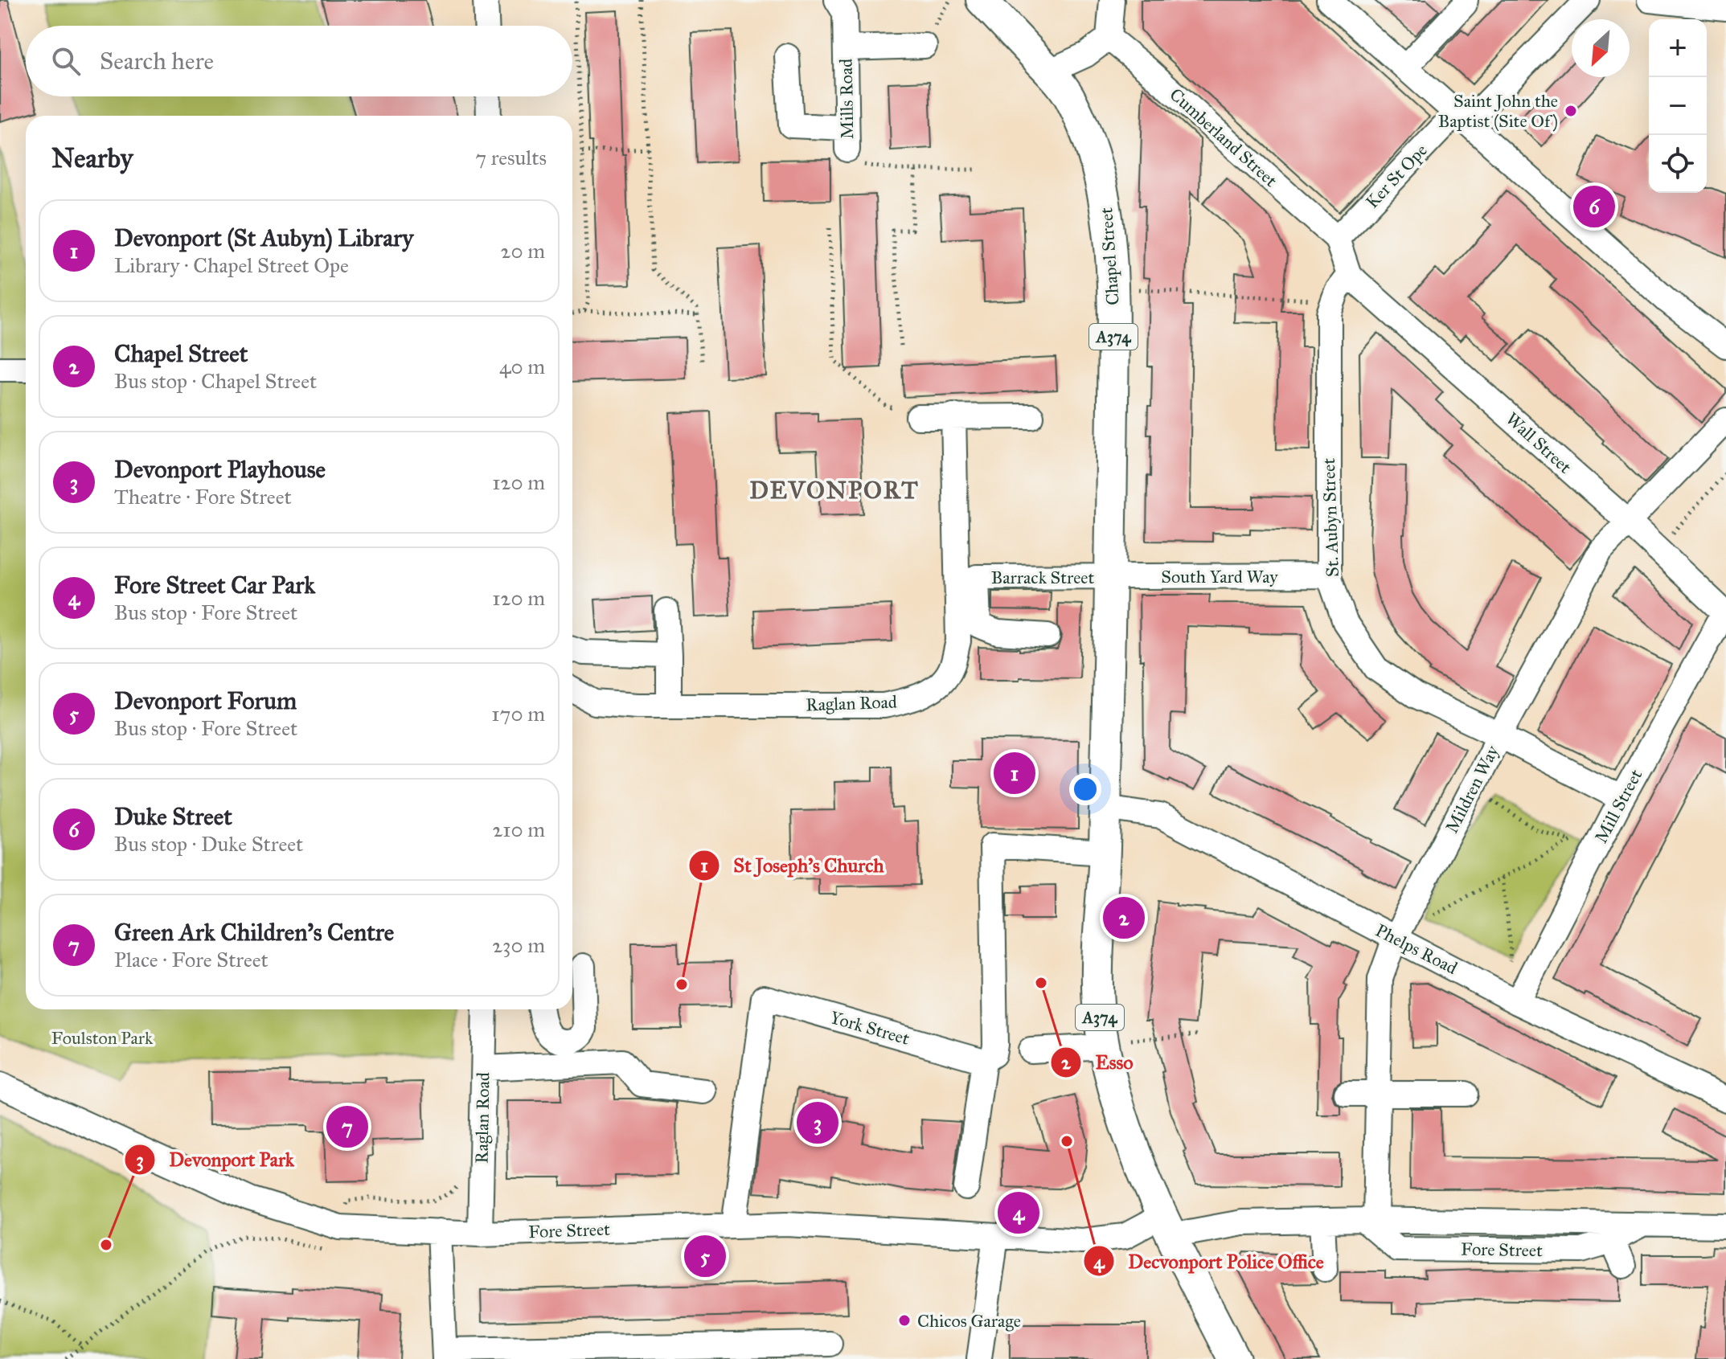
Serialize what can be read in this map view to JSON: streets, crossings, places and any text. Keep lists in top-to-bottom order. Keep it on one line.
{"streets":{"main road":["Chapel Street","A374"],"street":["Mills Road","Cumberland Street","Ker St Ope","Wall Street","St. Aubyn Street","South Yard Way","Barrack Street","Raglan Road","Mildren Way","Mill Street","Phelps Road","York Street","Fore Street"]},"crossings":[["Cumberland Street","Ker St Ope"],["Chapel Street","A374"],["Chapel Street","South Yard Way"],["Chapel Street","Barrack Street"],["Chapel Street","Phelps Road"],["Chapel Street","Fore Street"],["A374","Fore Street"],["Wall Street","St. Aubyn Street"],["Wall Street","Mildren Way"],["Wall Street","Mill Street"],["St. Aubyn Street","South Yard Way"],["St. Aubyn Street","Mildren Way"],["St. Aubyn Street","Mill Street"],["South Yard Way","Barrack Street"],["Raglan Road","Fore Street"],["Mildren Way","Phelps Road"],["Mildren Way","Fore Street"],["Mill Street","Phelps Road"],["York Street","Fore Street"]],"districts":["DEVONPORT"],"parks":["Foulston Park"],"places":["Saint John the Baptist (Site Of)","Esso","St Joseph's Church","Decvonport Police Office","Devonport Park","Chicos Garage"],"north":"bottom left","page":{"map_buttons":["+","−"],"search":"Search here","heading":["Nearby","7 results"],"pins":["6","1","2","3","7","4","5"],"list":[{"mark":"1","name":"Devonport (St Aubyn) Library","note":"Library · Chapel Street Ope","value":"20 m"},{"mark":"2","name":"Chapel Street","note":"Bus stop · Chapel Street","value":"40 m"},{"mark":"3","name":"Devonport Playhouse","note":"Theatre · Fore Street","value":"120 m"},{"mark":"4","name":"Fore Street Car Park","note":"Bus stop · Fore Street","value":"120 m"},{"mark":"5","name":"Devonport Forum","note":"Bus stop · Fore Street","value":"170 m"},{"mark":"6","name":"Duke Street","note":"Bus stop · Duke Street","value":"210 m"},{"mark":"7","name":"Green Ark Children's Centre","note":"Place · Fore Street","value":"230 m"}]}}
